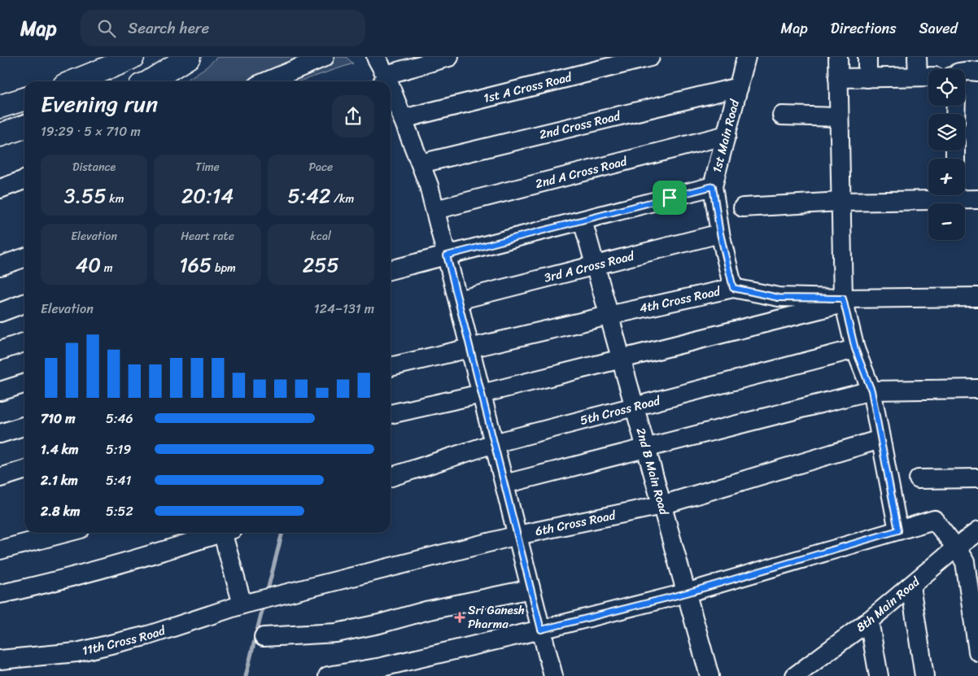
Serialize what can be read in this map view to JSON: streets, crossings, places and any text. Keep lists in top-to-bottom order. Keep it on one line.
{"streets":{"street":["1st A Cross Road","2nd Cross Road","1st Main Road","2nd A Cross Road","3rd A Cross Road","4th Cross Road","5th Cross Road","2nd B Main Road","6th Cross Road","8th Main Road","11th Cross Road"]},"crossings":[["2nd Cross Road","1st Main Road"],["1st Main Road","2nd A Cross Road"],["1st Main Road","3rd A Cross Road"],["1st Main Road","4th Cross Road"],["3rd A Cross Road","2nd B Main Road"],["4th Cross Road","2nd B Main Road"],["5th Cross Road","2nd B Main Road"],["2nd B Main Road","6th Cross Road"],["6th Cross Road","11th Cross Road"]],"places":{"health":["Sri Ganesh Pharma"]},"page":{"header":"Map","search":"Search here","nav":["Map","Directions","Saved"],"map_buttons":["+","−"],"heading":["Evening run","19:29 · 5 × 710 m"],"stats":[["Distance","3.55 km"],["Time","20:14"],["Pace","5:42 /km"],["Elevation","40 m"],["Heart rate","165 bpm"],["kcal","255"]],"chart":["Elevation","124–131 m"],"list":[{"name":"710 m","note":"5:46"},{"name":"1.4 km","note":"5:19"},{"name":"2.1 km","note":"5:41"},{"name":"2.8 km","note":"5:52"}]}}
